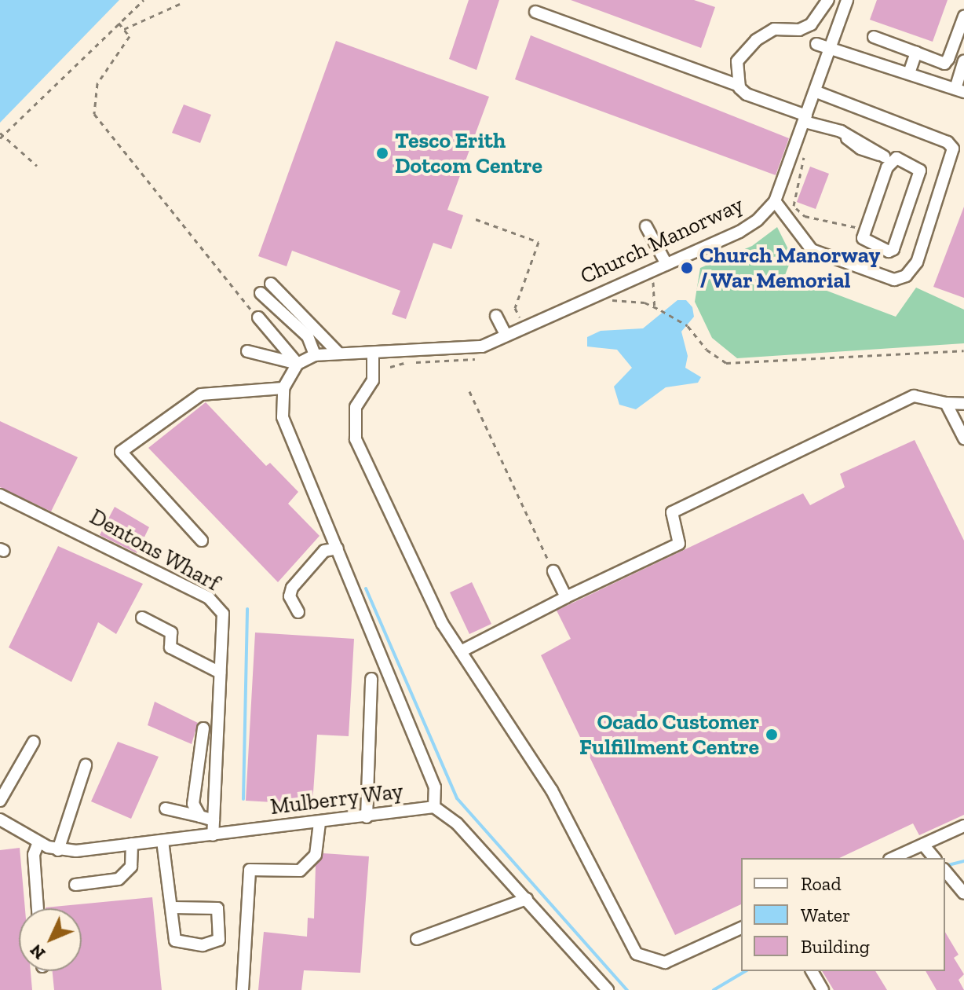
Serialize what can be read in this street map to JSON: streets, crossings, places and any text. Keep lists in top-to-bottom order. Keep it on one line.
{"streets":{"street":["Church Manorway","Dentons Wharf","Mulberry Way"]},"crossings":[["Dentons Wharf","Mulberry Way"]],"places":["Tesco Erith Dotcom Centre","Church Manorway / War Memorial","Ocado Customer Fulfillment Centre"],"legend":["Road","Water","Building"],"north":"bottom left"}
